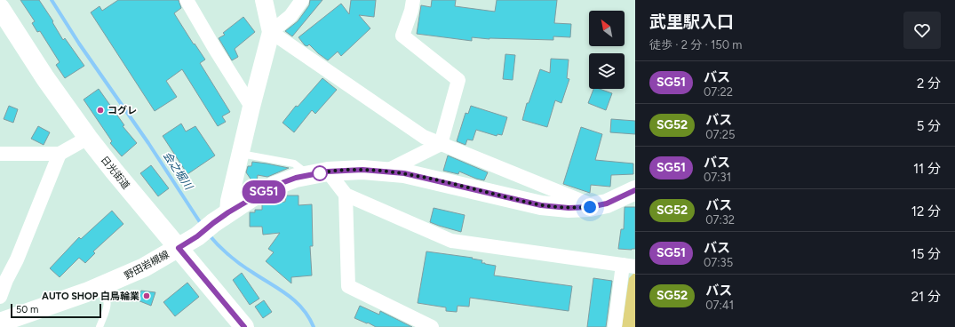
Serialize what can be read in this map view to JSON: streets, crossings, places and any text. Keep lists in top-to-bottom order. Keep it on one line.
{"streets":{"main road":["日光街道","野田岩槻線"]},"crossings":[["日光街道","野田岩槻線"]],"water":["会之堀川"],"places":["コグレ","AUTO SHOP 白鳥輪業"],"lines":["bus line SG51"],"scale_bar":"50 m","north":"top left","page":{"on_map":"SG51","heading":["武里駅入口","徒歩 · 2 分 · 150 m"],"list":[{"mark":"SG51","name":"バス","note":"07:22","value":"2 分"},{"mark":"SG52","name":"バス","note":"07:25","value":"5 分"},{"mark":"SG51","name":"バス","note":"07:31","value":"11 分"},{"mark":"SG52","name":"バス","note":"07:32","value":"12 分"},{"mark":"SG51","name":"バス","note":"07:35","value":"15 分"},{"mark":"SG52","name":"バス","note":"07:41","value":"21 分"}],"scale":"50 m"}}
